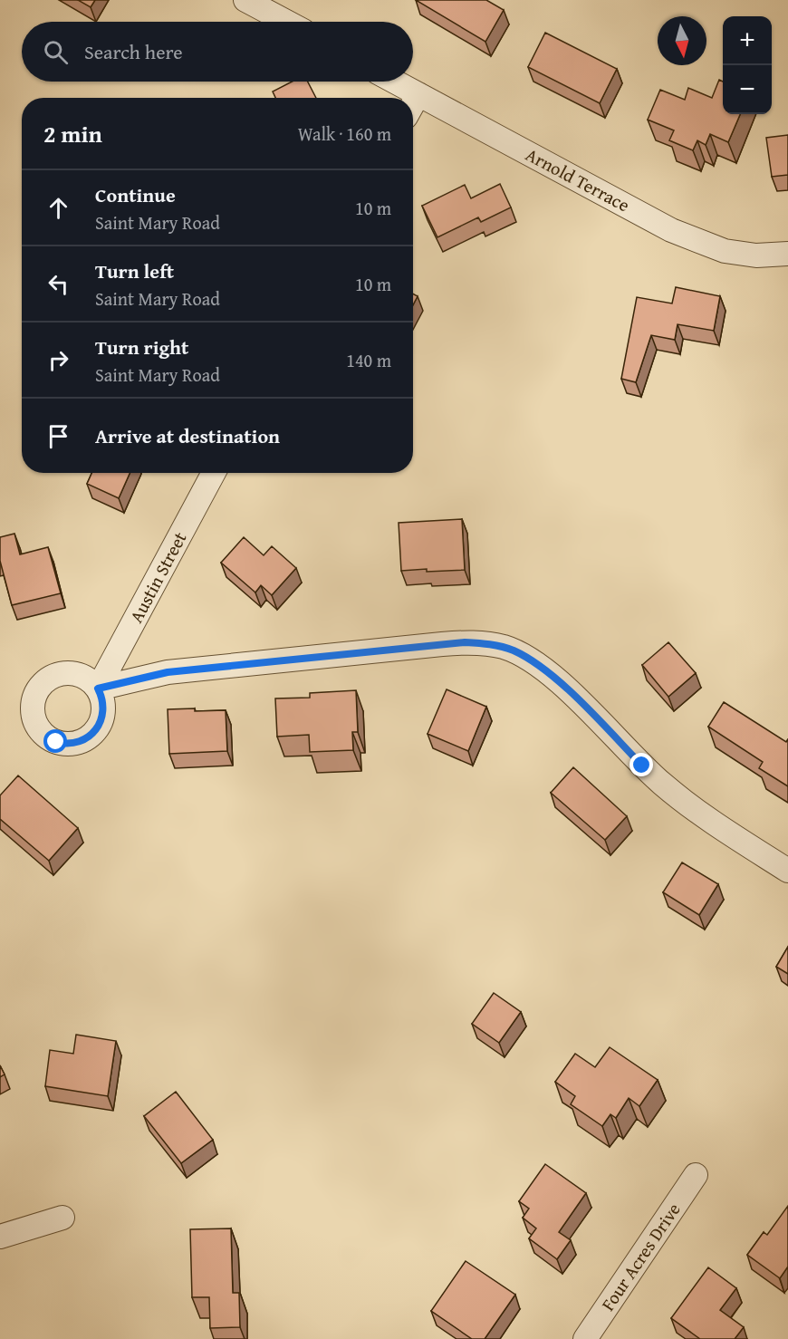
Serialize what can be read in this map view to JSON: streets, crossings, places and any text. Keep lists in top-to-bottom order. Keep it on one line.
{"streets":{"street":["Arnold Terrace","Austin Street","Four Acres Drive"]},"north":"bottom","page":{"map_buttons":["+","−"],"search":"Search here","heading":["2 min","Walk · 160 m"],"list":[["Continue","Saint Mary Road","10 m"],["Turn left","Saint Mary Road","10 m"],["Turn right","Saint Mary Road","140 m"],"Arrive at destination"]}}
